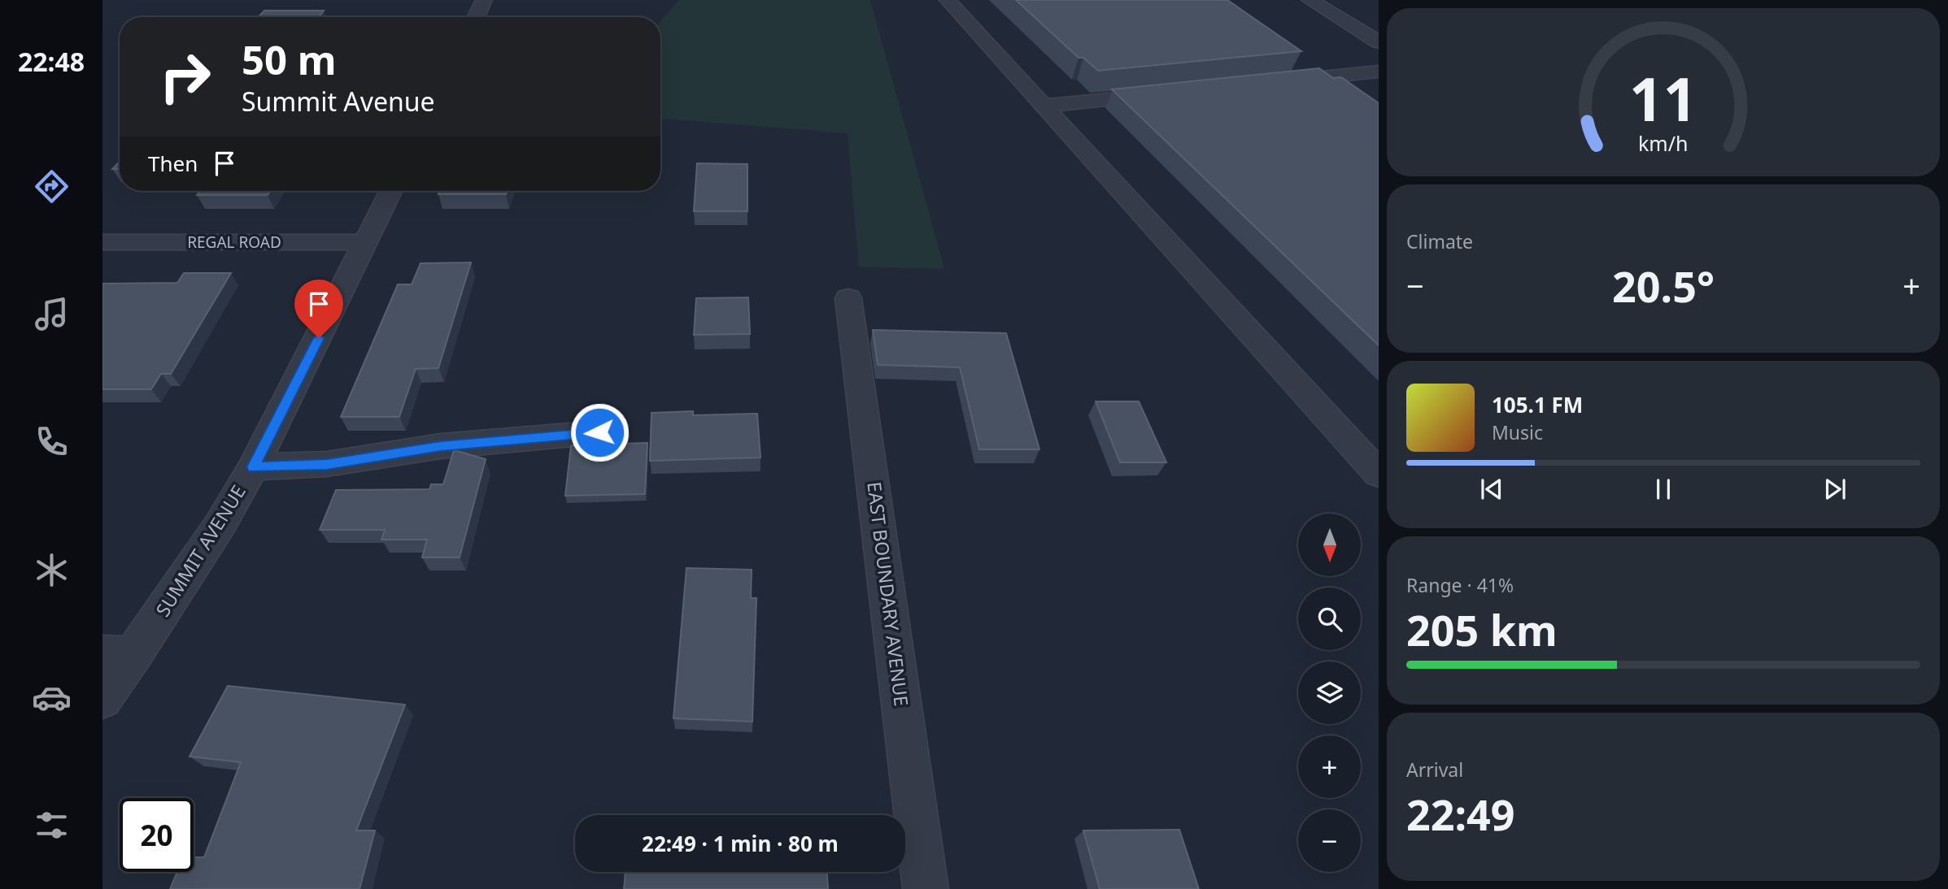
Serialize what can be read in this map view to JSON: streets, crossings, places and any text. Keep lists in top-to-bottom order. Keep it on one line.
{"streets":{"street":["REGAL ROAD","SUMMIT AVENUE","EAST BOUNDARY AVENUE"]},"crossings":[["REGAL ROAD","SUMMIT AVENUE"]],"north":"bottom","page":{"tabs":"22:48","turn":["50 m","Summit Avenue"],"then":"Then","tile":["Climate",["Range · 41%","205 km"],["Arrival","22:49"]],"heat":["−","20.5°","+"],"song":["105.1 FM","Music"],"map_buttons":["+","−"],"limit":"20","trip":"22:49 · 1 min · 80 m","gauge":["11","km/h"]}}
